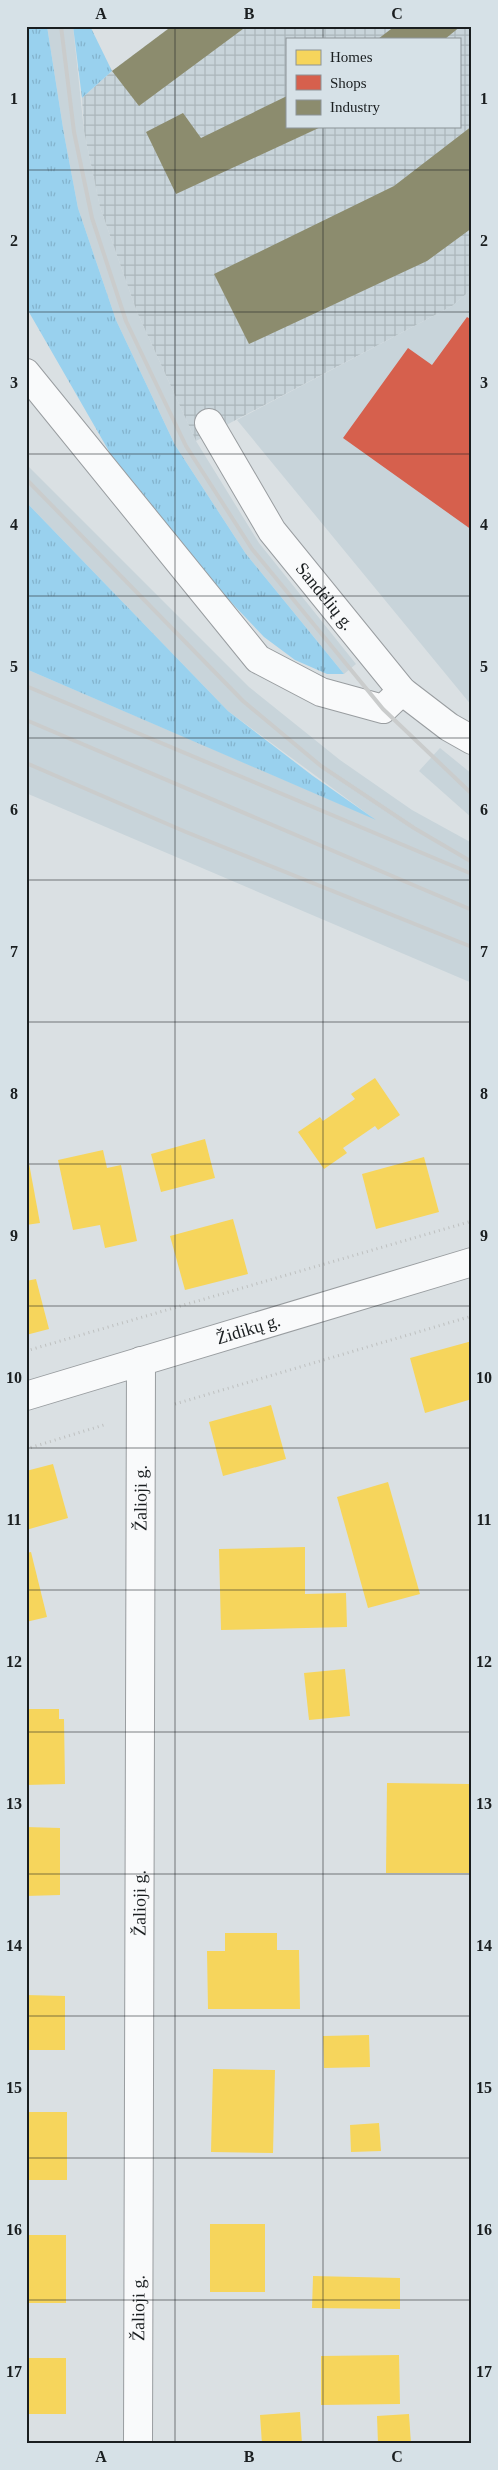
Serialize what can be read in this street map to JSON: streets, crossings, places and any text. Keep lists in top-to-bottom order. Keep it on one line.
{"streets":{"street":["Sandėlių g.","Židikų g.","Žalioji g."]},"crossings":[["Židikų g.","Žalioji g."]],"legend":["Homes","Shops","Industry"],"grid":{"columns":["A","B","C"],"rows":["1","2","3","4","5","6","7","8","9","10","11","12","13","14","15","16","17"]}}
